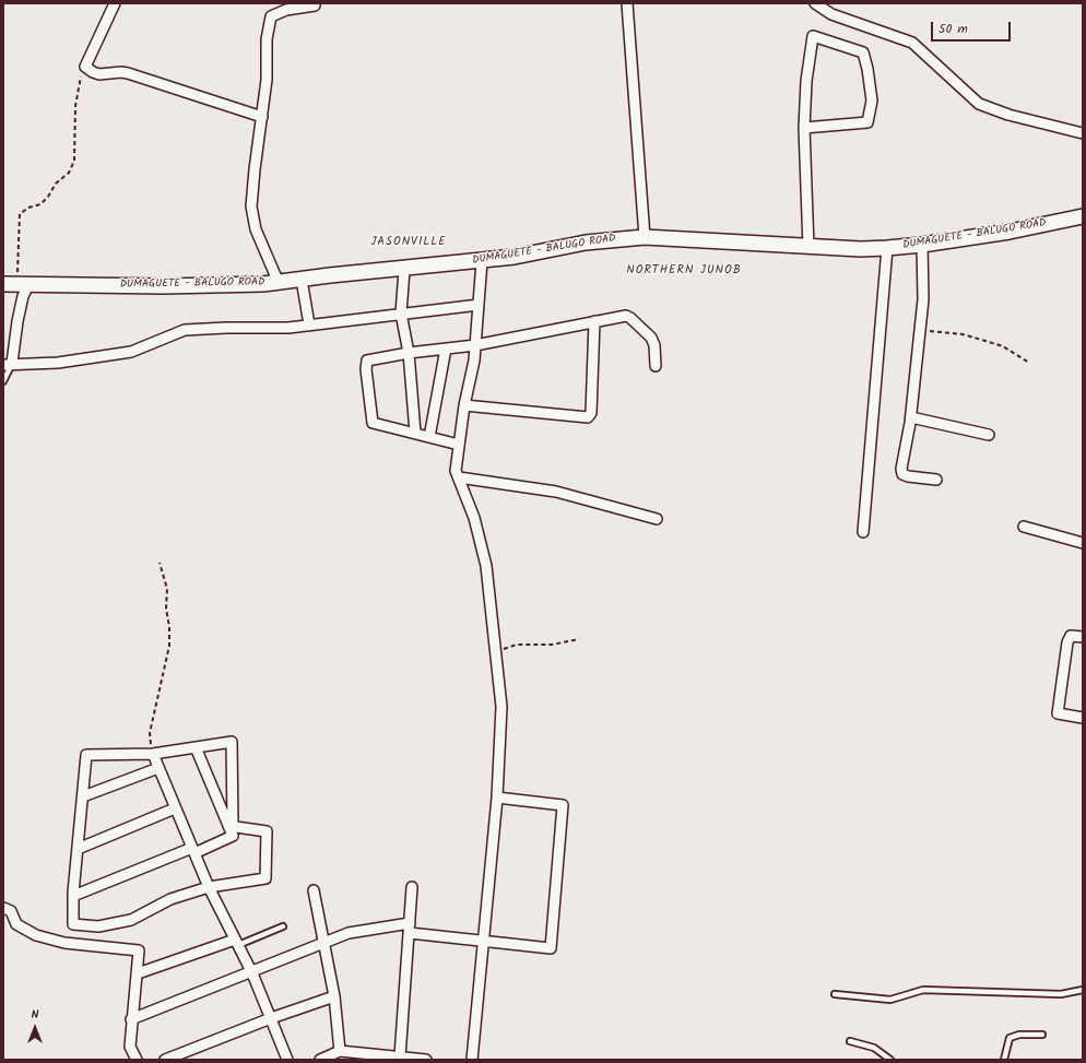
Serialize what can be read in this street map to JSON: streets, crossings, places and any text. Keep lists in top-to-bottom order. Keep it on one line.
{"streets":{"street":["DUMAGUETE - BALUGO ROAD"]},"districts":["JASONVILLE","NORTHERN JUNOB"],"scale_bar":"50 m","north":"top"}
